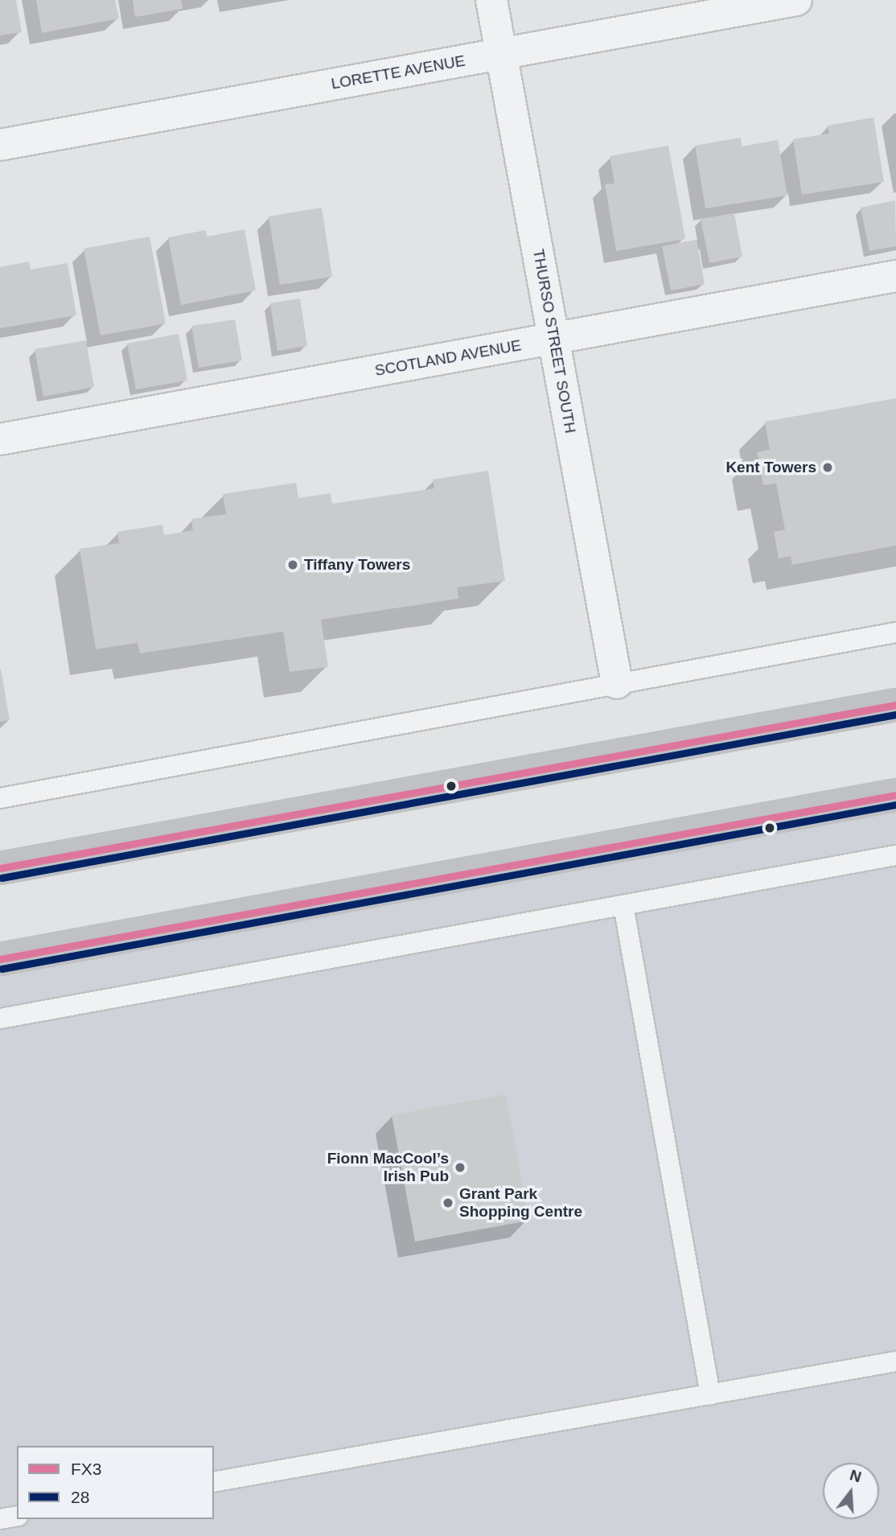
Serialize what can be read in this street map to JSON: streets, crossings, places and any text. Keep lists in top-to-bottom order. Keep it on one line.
{"streets":{"street":["LORETTE AVENUE","THURSO STREET SOUTH","SCOTLAND AVENUE"]},"crossings":[["LORETTE AVENUE","THURSO STREET SOUTH"],["THURSO STREET SOUTH","SCOTLAND AVENUE"]],"places":["Kent Towers","Tiffany Towers","Fionn MacCool’s Irish Pub","Grant Park Shopping Centre"],"lines":["transit line FX3","transit line 28"],"legend":["FX3","28"],"north":"top"}
